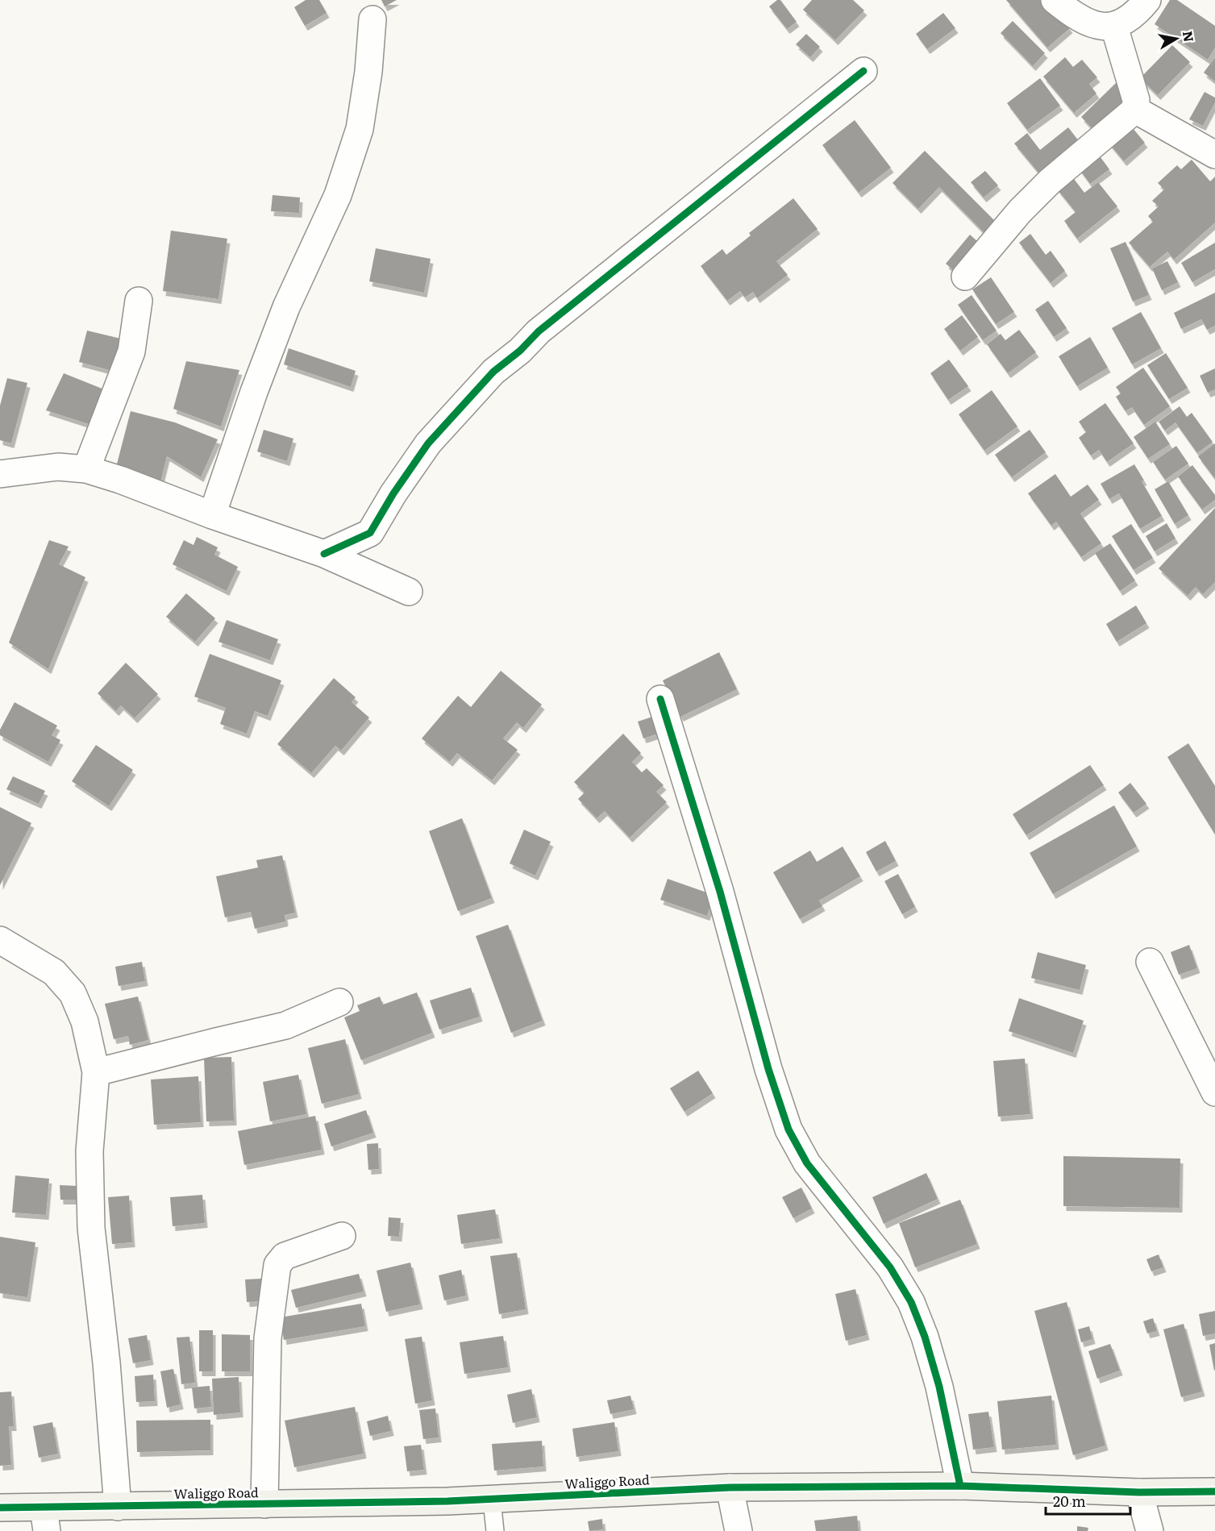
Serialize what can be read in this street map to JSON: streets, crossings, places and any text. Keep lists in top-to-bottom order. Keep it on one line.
{"streets":{"street":["Waliggo Road"]},"scale_bar":"20 m","north":"right"}
